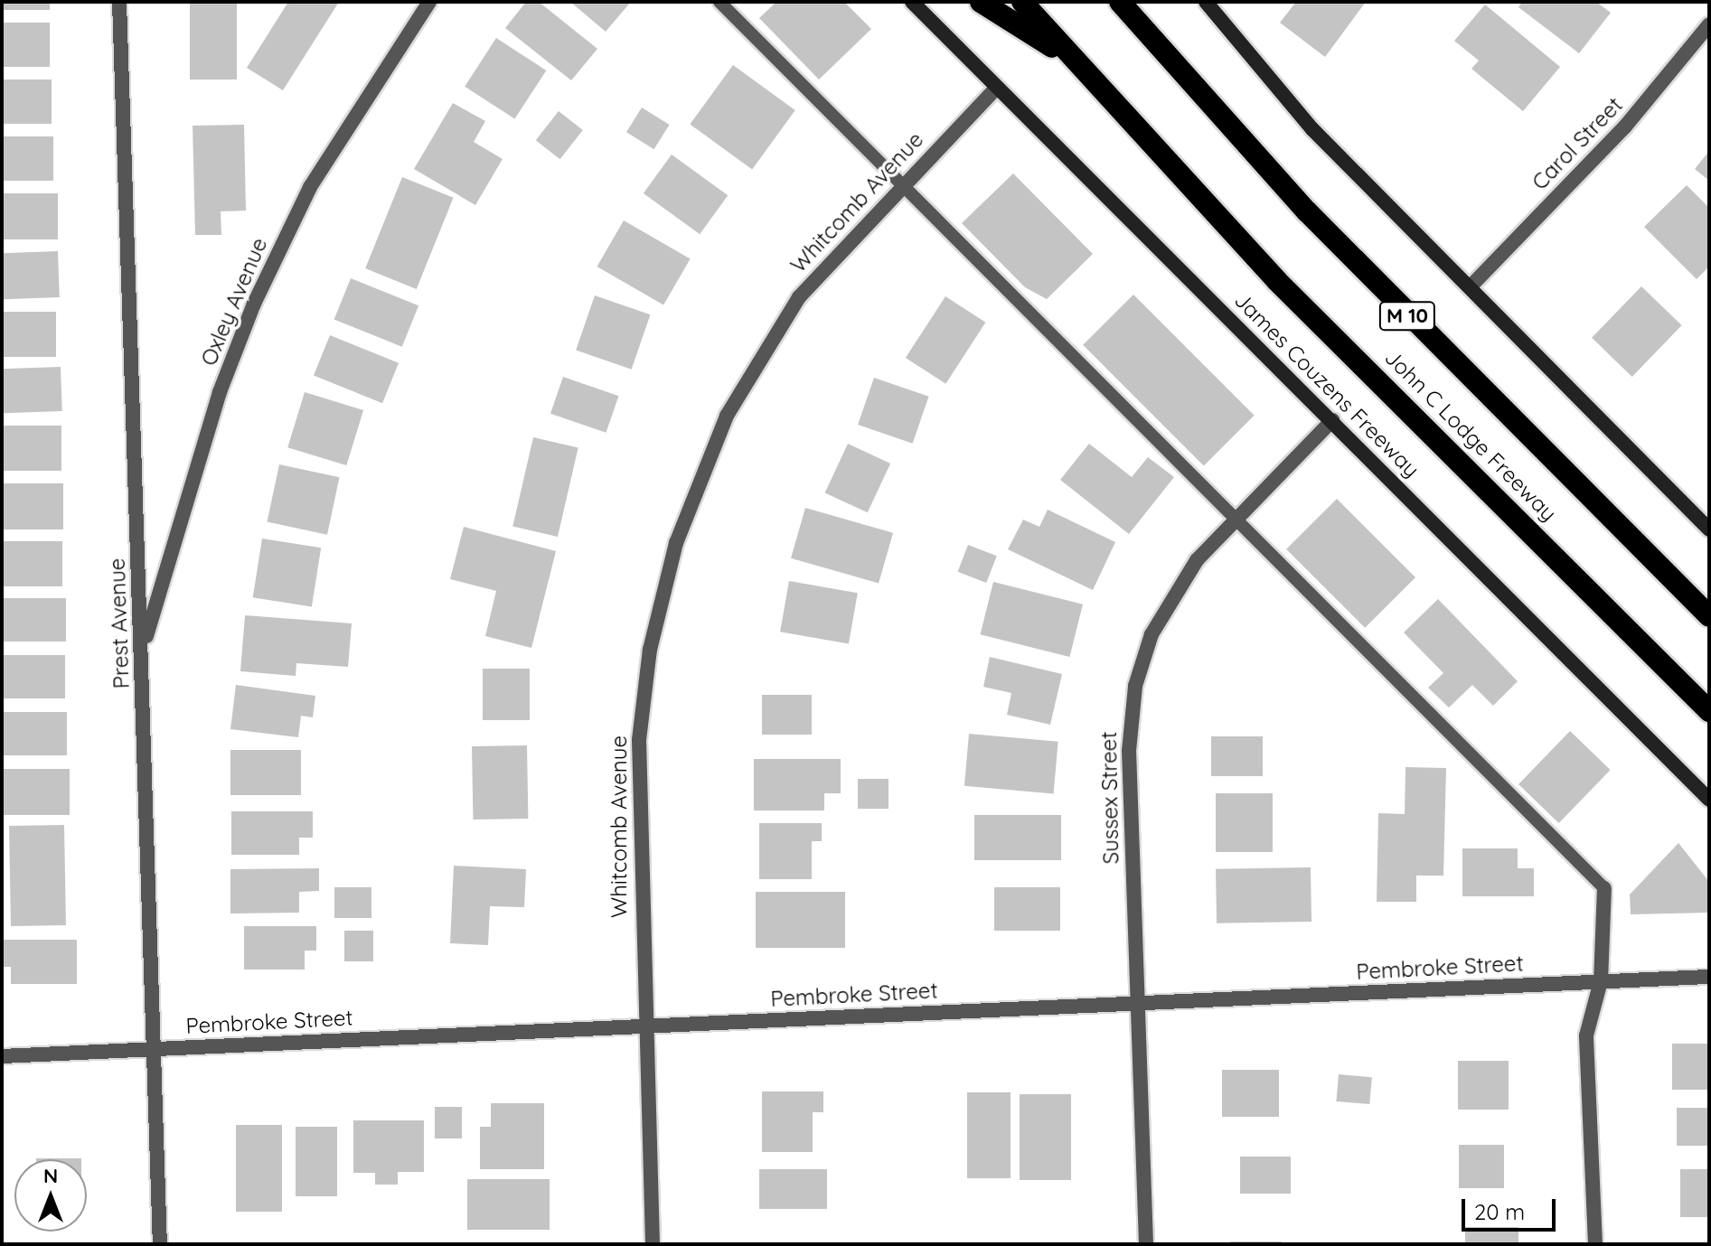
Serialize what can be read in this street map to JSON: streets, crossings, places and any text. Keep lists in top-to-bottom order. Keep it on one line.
{"streets":{"highway":["M 10","John C Lodge Freeway"],"main road":["James Couzens Freeway"],"street":["Carol Street","Whitcomb Avenue","Oxley Avenue","Prest Avenue","Sussex Street","Pembroke Street"]},"crossings":[["Whitcomb Avenue","James Couzens Freeway"],["Whitcomb Avenue","Pembroke Street"],["Oxley Avenue","Prest Avenue"],["James Couzens Freeway","Sussex Street"],["Prest Avenue","Pembroke Street"],["Sussex Street","Pembroke Street"]],"scale_bar":"20 m","north":"top"}
